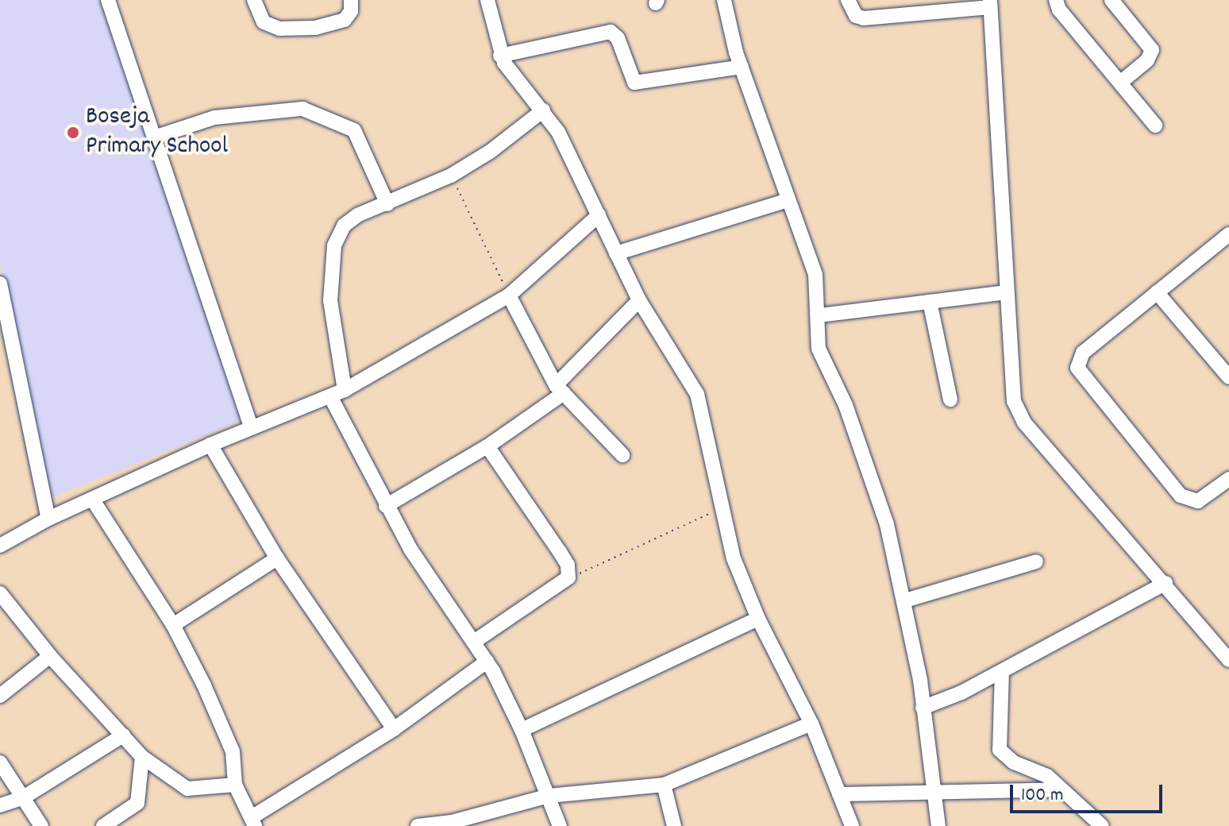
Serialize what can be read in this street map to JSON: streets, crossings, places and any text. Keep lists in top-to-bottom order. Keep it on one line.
{"places":["Boseja Primary School"],"scale_bar":"100 m"}
